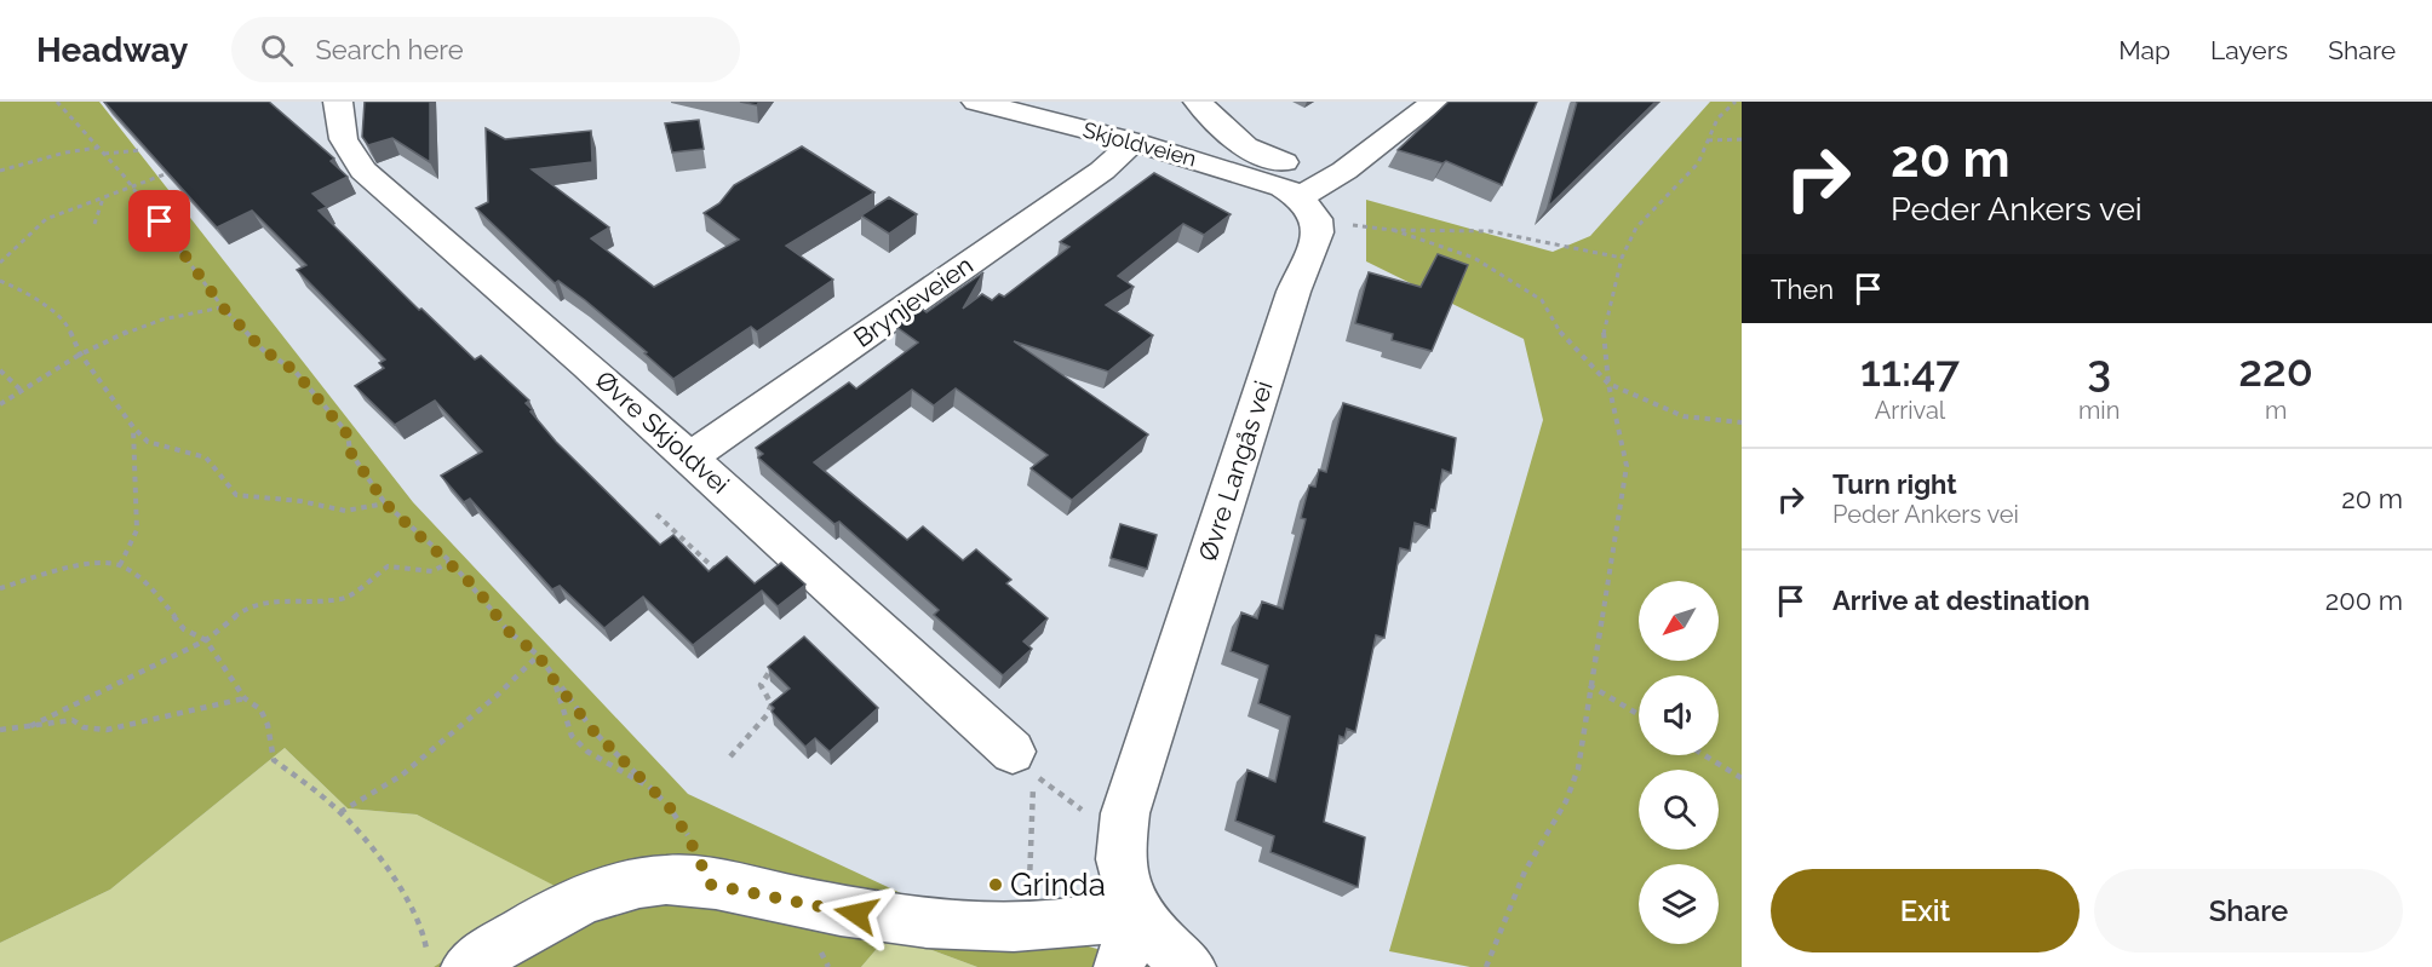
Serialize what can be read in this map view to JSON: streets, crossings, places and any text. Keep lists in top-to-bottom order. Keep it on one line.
{"streets":{"street":["Skjoldveien","Brynjeveien","Øvre Skjoldvei","Øvre Langås vei"]},"crossings":[["Skjoldveien","Brynjeveien"],["Skjoldveien","Øvre Langås vei"],["Brynjeveien","Øvre Skjoldvei"]],"places":["Grinda"],"north":"bottom left","page":{"header":"Headway","search":"Search here","nav":["Map","Layers","Share"],"turn":["20 m","Peder Ankers vei"],"then":"Then","eta":["11:47","Arrival","3","min","220","m"],"list":[{"name":"Turn right","note":"Peder Ankers vei","value":"20 m"},{"name":"Arrive at destination","value":"200 m"}],"buttons":["Exit","Share"]}}
